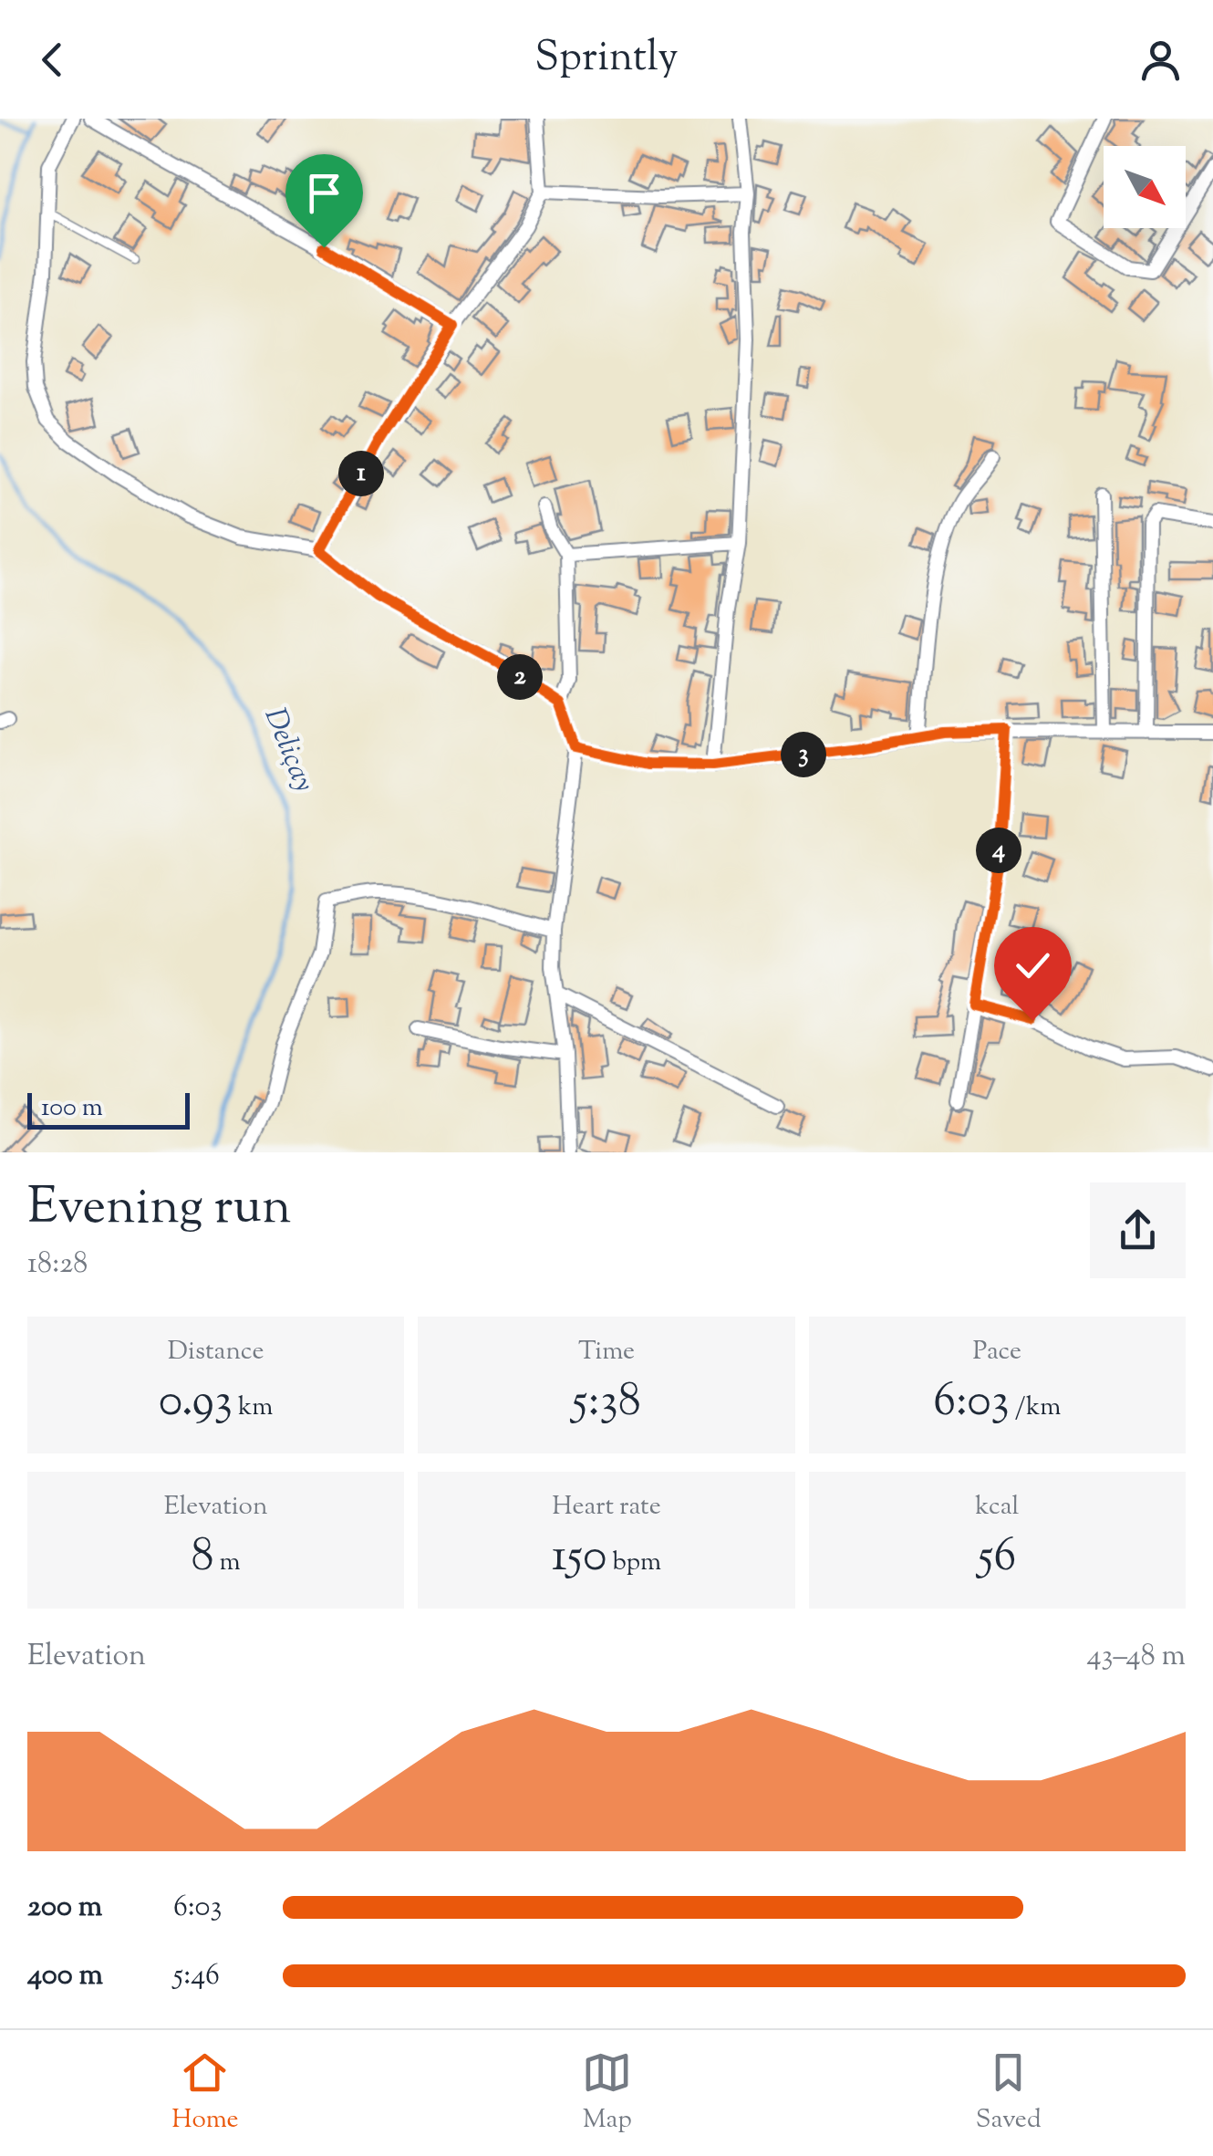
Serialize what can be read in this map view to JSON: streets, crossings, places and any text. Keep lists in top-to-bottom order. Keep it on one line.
{"water":["Deliçay"],"scale_bar":"100 m","north":"bottom right","page":{"header":"Sprintly","pins":["1","2","3","4"],"scale":"100 m","heading":["Evening run","18:28"],"stats":[["Distance","0.93 km"],["Time","5:38"],["Pace","6:03 /km"],["Elevation","8 m"],["Heart rate","150 bpm"],["kcal","56"]],"chart":["Elevation","43–48 m"],"list":[{"name":"200 m","note":"6:03"},{"name":"400 m","note":"5:46"}],"tabs":["Home","Map","Saved"]}}
